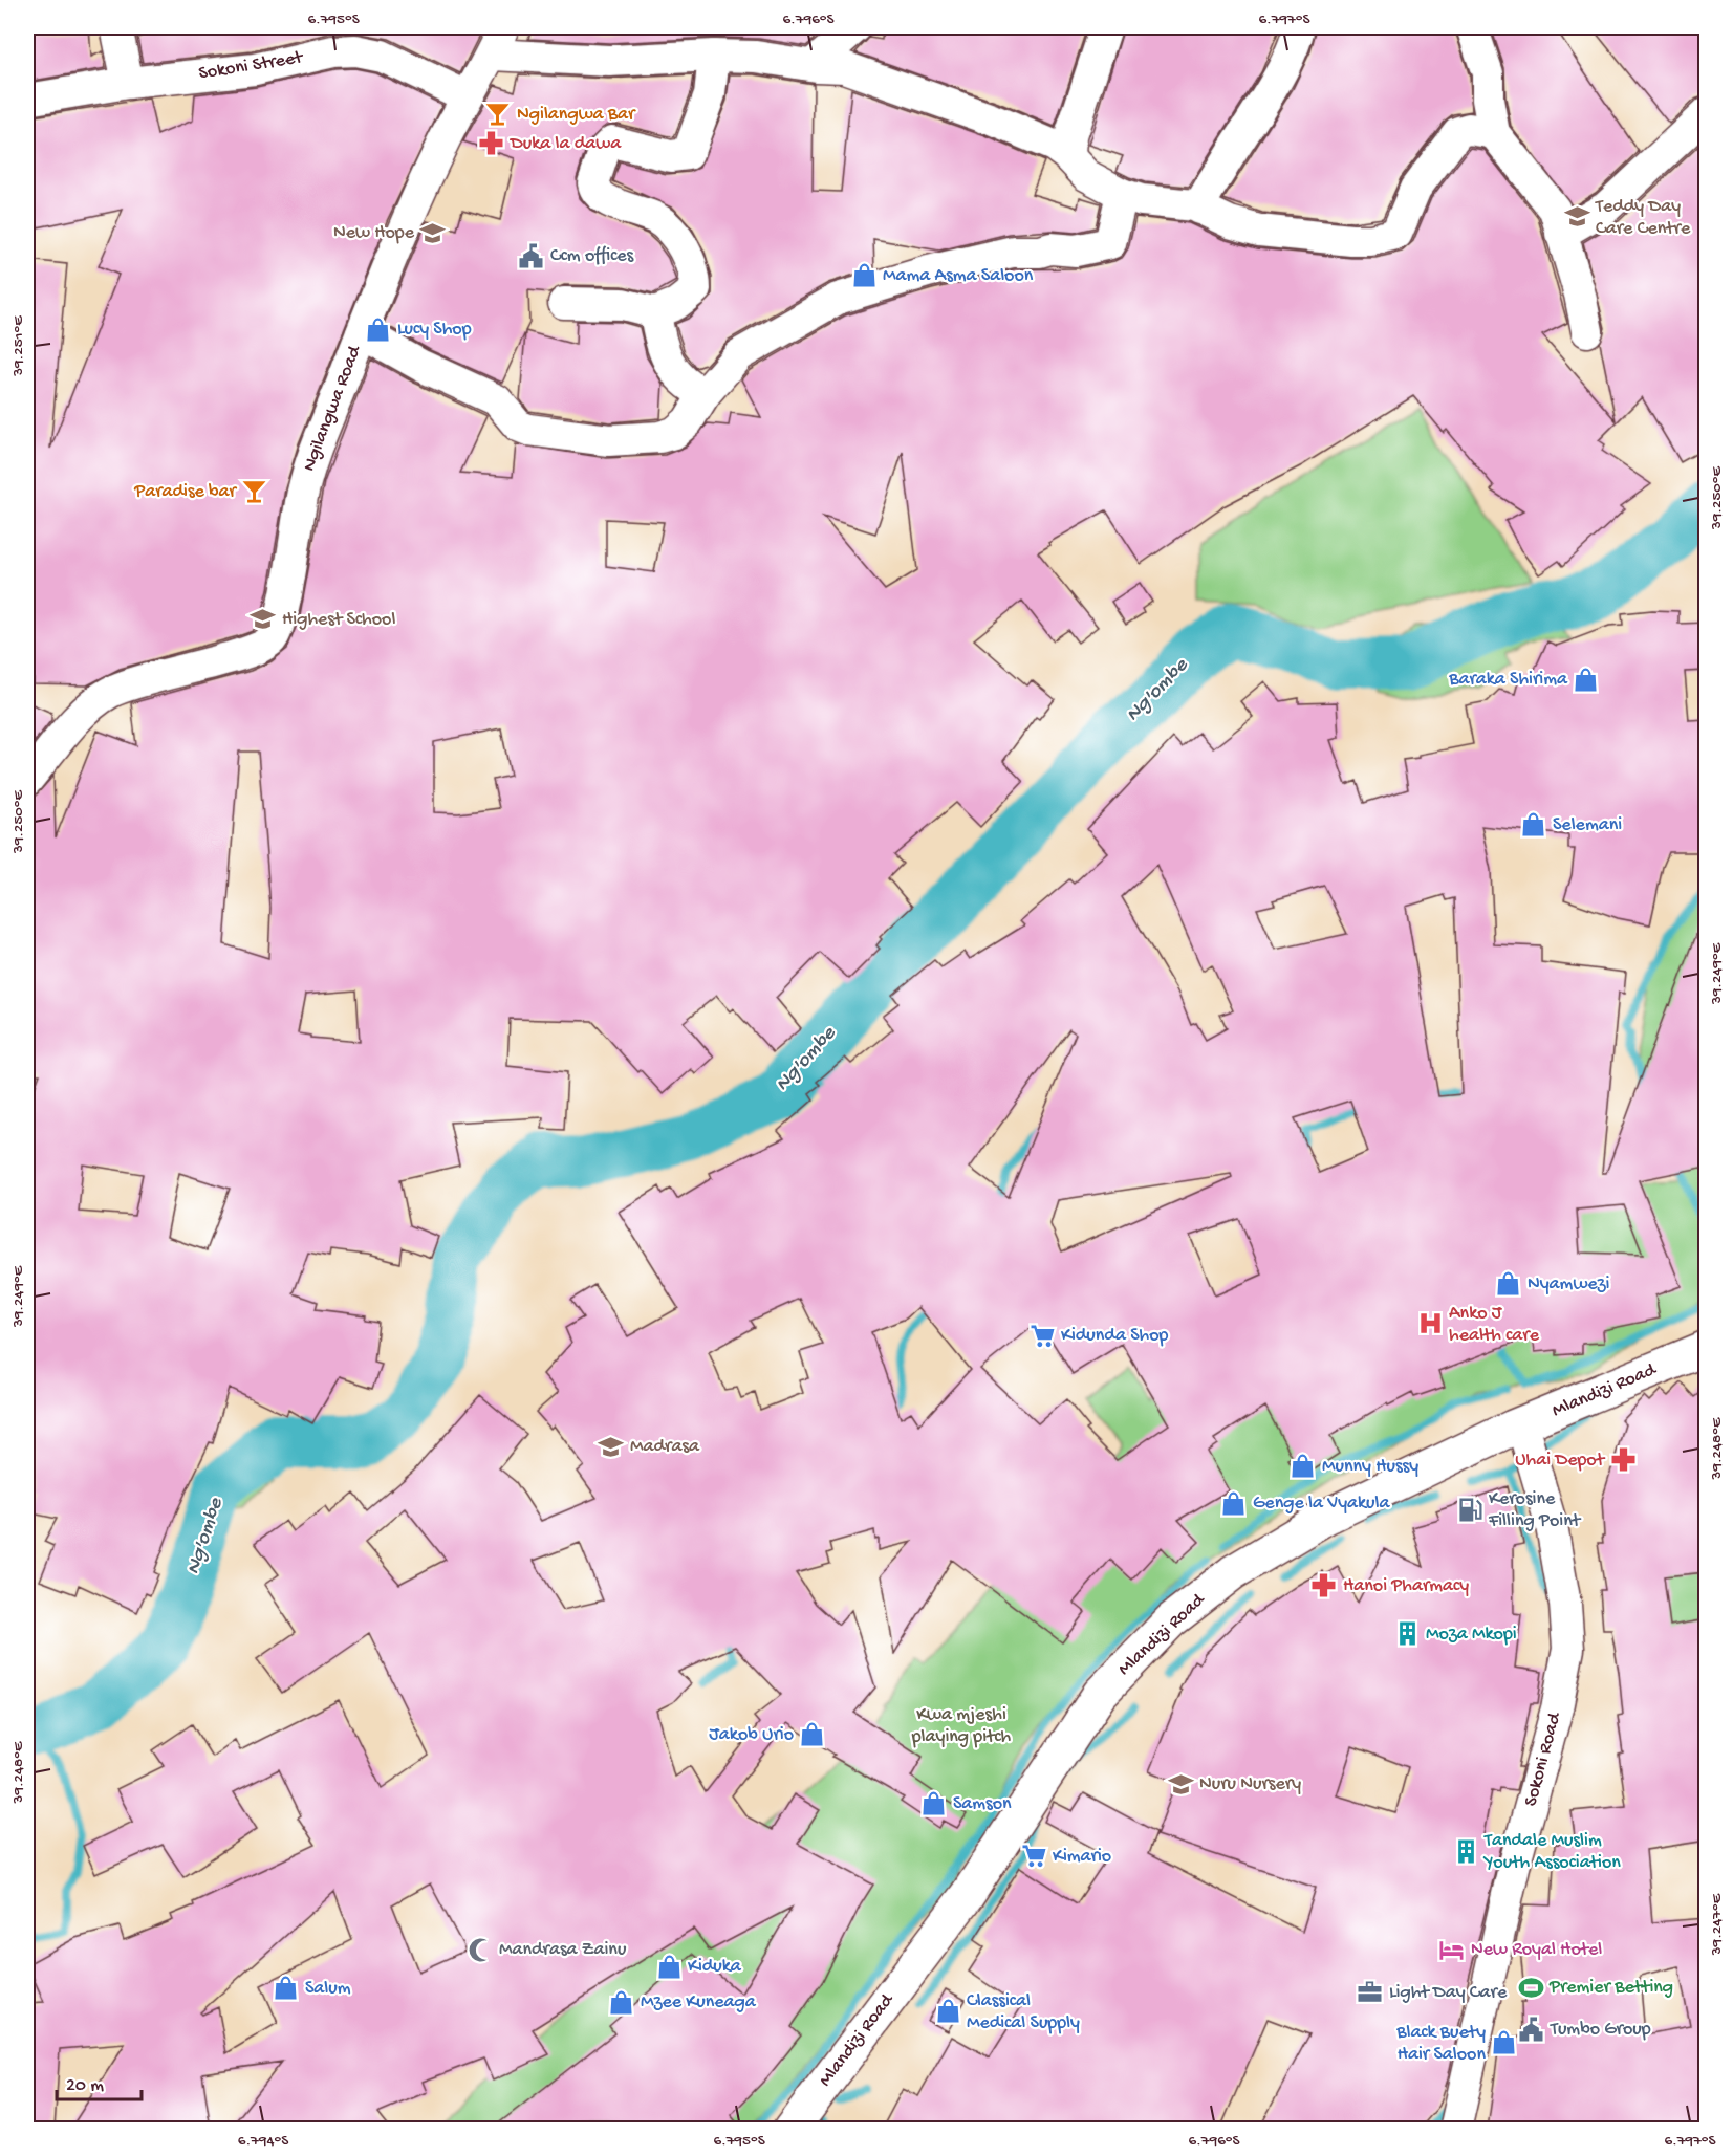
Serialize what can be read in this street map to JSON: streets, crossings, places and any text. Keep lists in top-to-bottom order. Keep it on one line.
{"streets":{"street":["Sokoni Street","Ngilangwa Road","Mlandizi Road","Sokoni Road"]},"crossings":[["Sokoni Street","Ngilangwa Road"],["Mlandizi Road","Sokoni Road"]],"water":["Ng'ombe"],"parks":["Kwa mjeshi playing pitch"],"places":{"bar":["Ngilangwa Bar","Paradise bar"],"pharmacy":["Duka la dawa","Uhai Depot","Hanoi Pharmacy"],"school or university":["Teddy Day Care Centre","New Hope","Highest School","Madrasa","Nuru Nursery"],"public building":["Ccm offices","Tumbo Group"],"shop":["Mama Asma Saloon","Lucy Shop","Baraka Shirima","Selemani","Nyamwezi","Munny Hussy","Genge la Vyakula","Jakob Urio","Samson","Kiduka","Salum","Mzee Kuneaga","Classical Medical Supply","Black Buety Hair Saloon"],"hospital":["Anko J health care"],"supermarket":["Kidunda Shop","Kimario"],"fuel station":["Kerosine Filling Point"],"building":["Moza Mkopi","Tandale Muslim Youth Association"],"mosque":["Mandrasa Zainu"],"hotel":["New Royal Hotel"],"sports":["Premier Betting"],"office":["Light Day Care"]},"scale_bar":"20 m","coordinates":["6.795°S","6.796°S","6.797°S","39.251°E","39.250°E","39.249°E","39.248°E","39.247°E","6.794°S"]}
